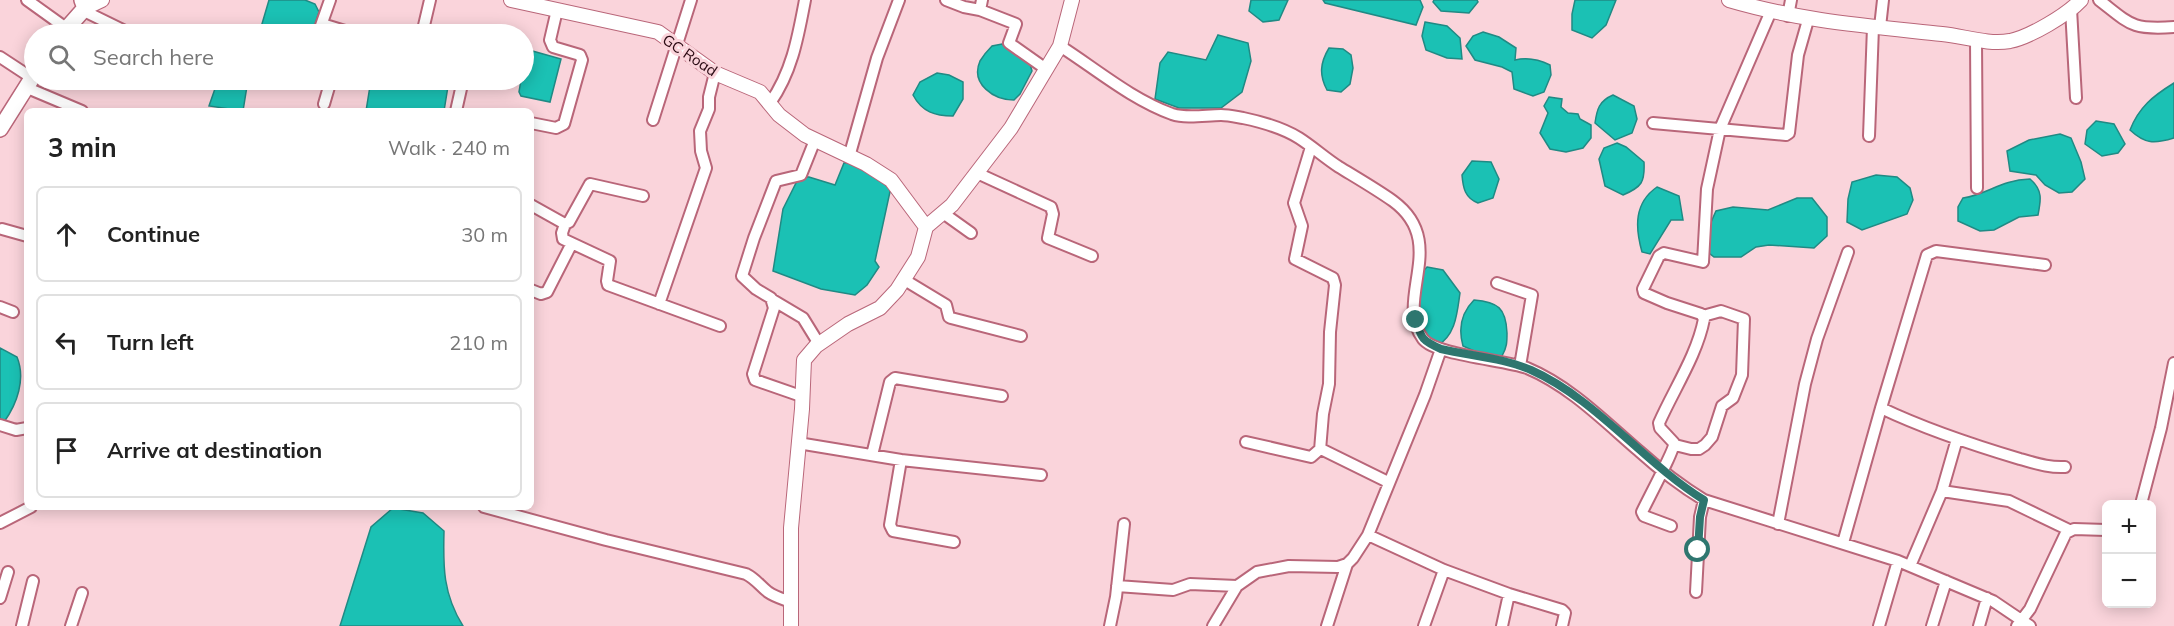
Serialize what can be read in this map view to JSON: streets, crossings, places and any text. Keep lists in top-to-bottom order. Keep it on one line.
{"streets":{"street":["GC Road"]},"page":{"search":"Search here","heading":["3 min","Walk · 240 m"],"list":[["Continue","30 m"],["Turn left","210 m"],"Arrive at destination"],"map_buttons":["+","−"]}}
